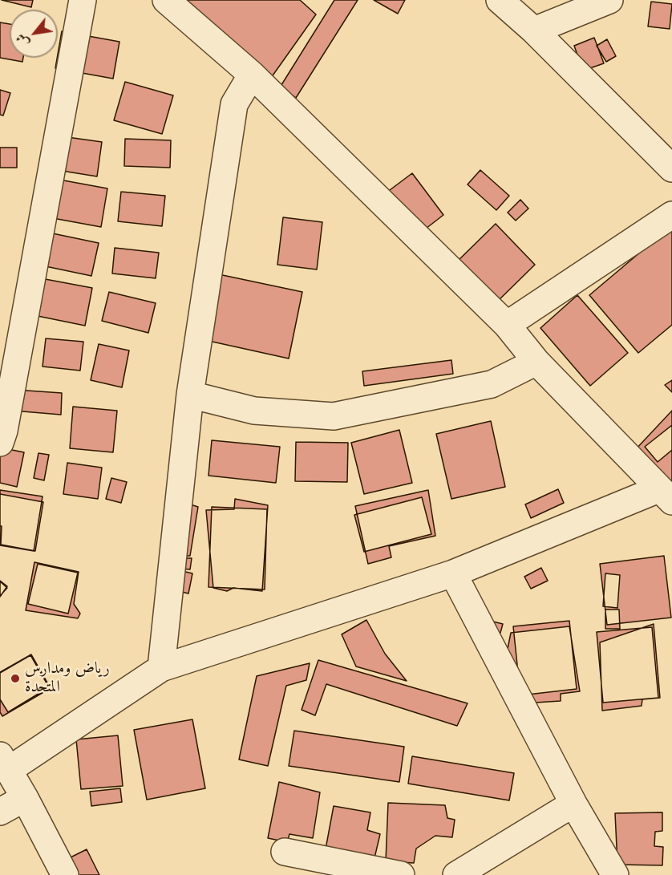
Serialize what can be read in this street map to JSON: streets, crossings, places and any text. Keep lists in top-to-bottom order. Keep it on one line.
{"places":["رياض ومدارس المتحدة"],"north":"bottom left"}
